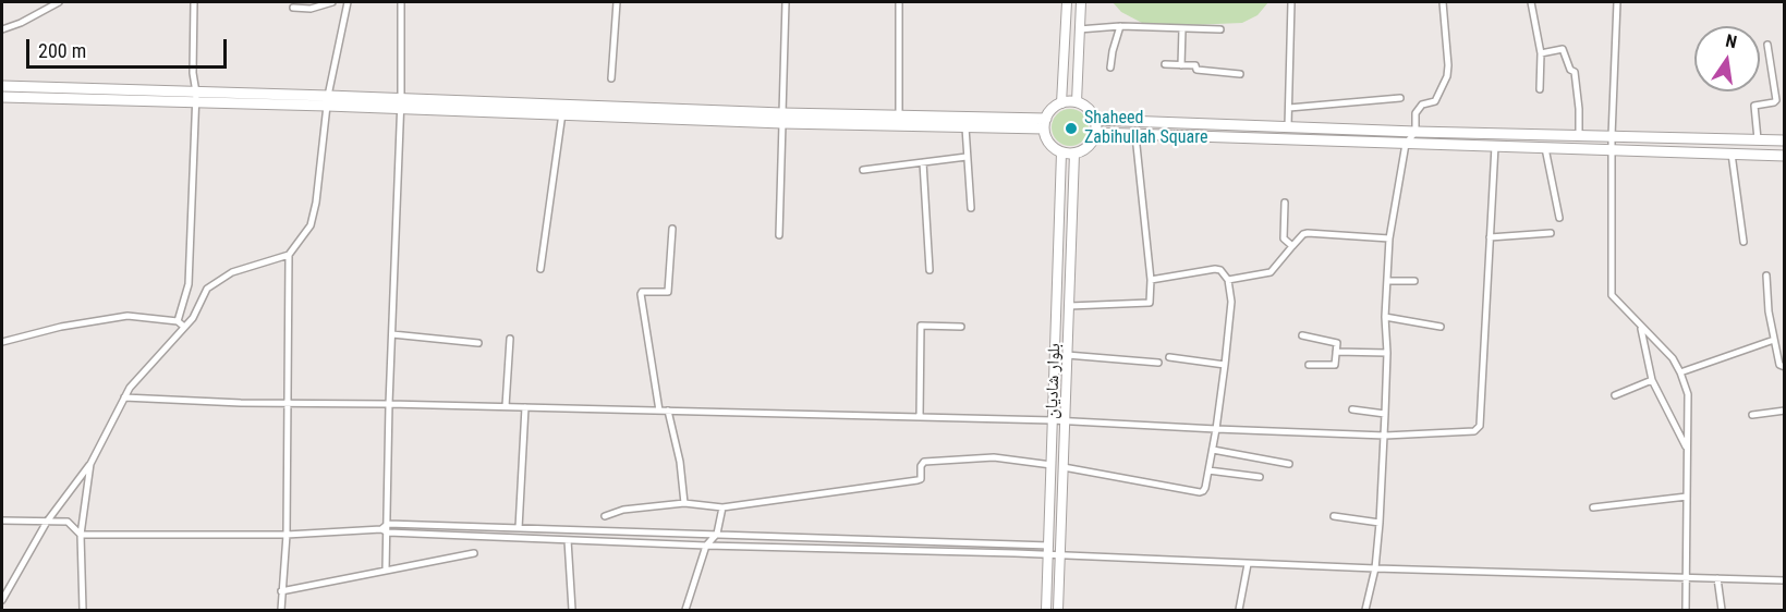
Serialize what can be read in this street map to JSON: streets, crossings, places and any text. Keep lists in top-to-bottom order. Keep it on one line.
{"streets":{"main road":["بلوار شادیان"]},"places":["Shaheed Zabihullah Square"],"scale_bar":"200 m","north":"top"}
